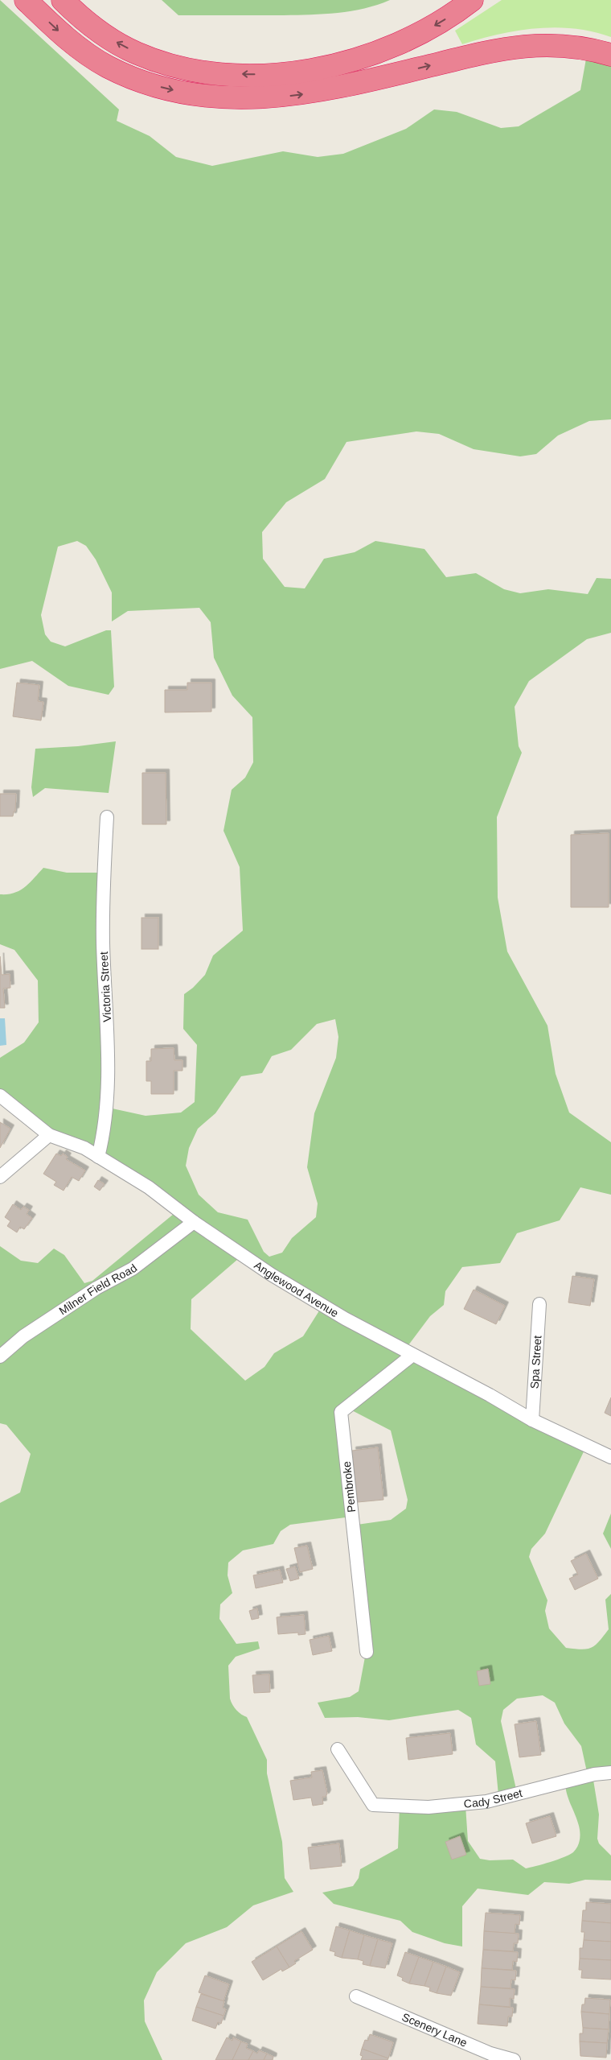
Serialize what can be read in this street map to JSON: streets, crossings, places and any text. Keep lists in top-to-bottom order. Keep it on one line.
{"streets":{"street":["Victoria Street","Milner Field Road","Anglewood Avenue","Spa Street","Pembroke","Cady Street","Scenery Lane"]},"crossings":[["Victoria Street","Anglewood Avenue"],["Milner Field Road","Anglewood Avenue"],["Anglewood Avenue","Spa Street"],["Anglewood Avenue","Pembroke"]]}
